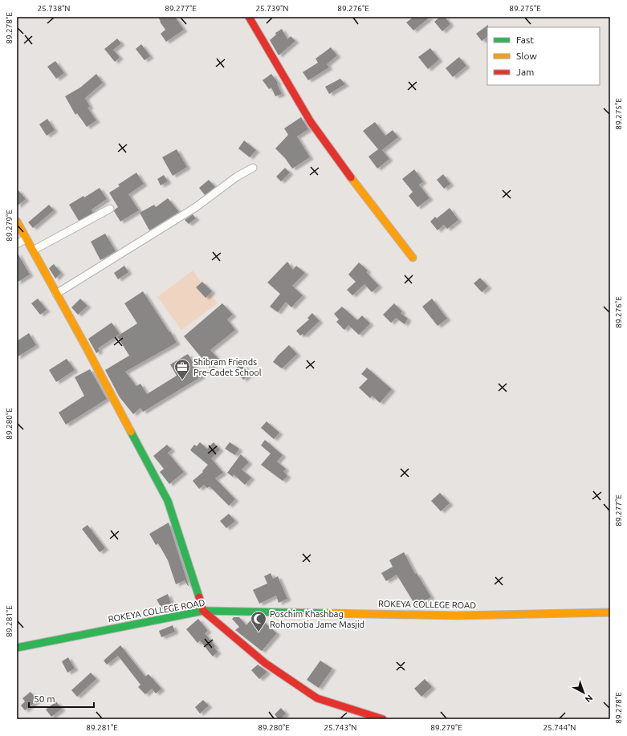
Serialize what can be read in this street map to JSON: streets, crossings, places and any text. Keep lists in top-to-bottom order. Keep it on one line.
{"streets":{"street":["ROKEYA COLLEGE ROAD"]},"places":{"office":["Shibram Friends Pre-Cadet School"],"mosque":["Poschim Khashbag Rohomotia Jame Masjid"]},"legend":["Fast","Slow","Jam"],"scale_bar":"50 m","north":"bottom right","coordinates":["25.738°N","89.277°E","25.739°N","89.276°E","89.275°E","89.278°E","89.279°E","89.280°E","89.281°E","25.743°N","25.744°N"]}
